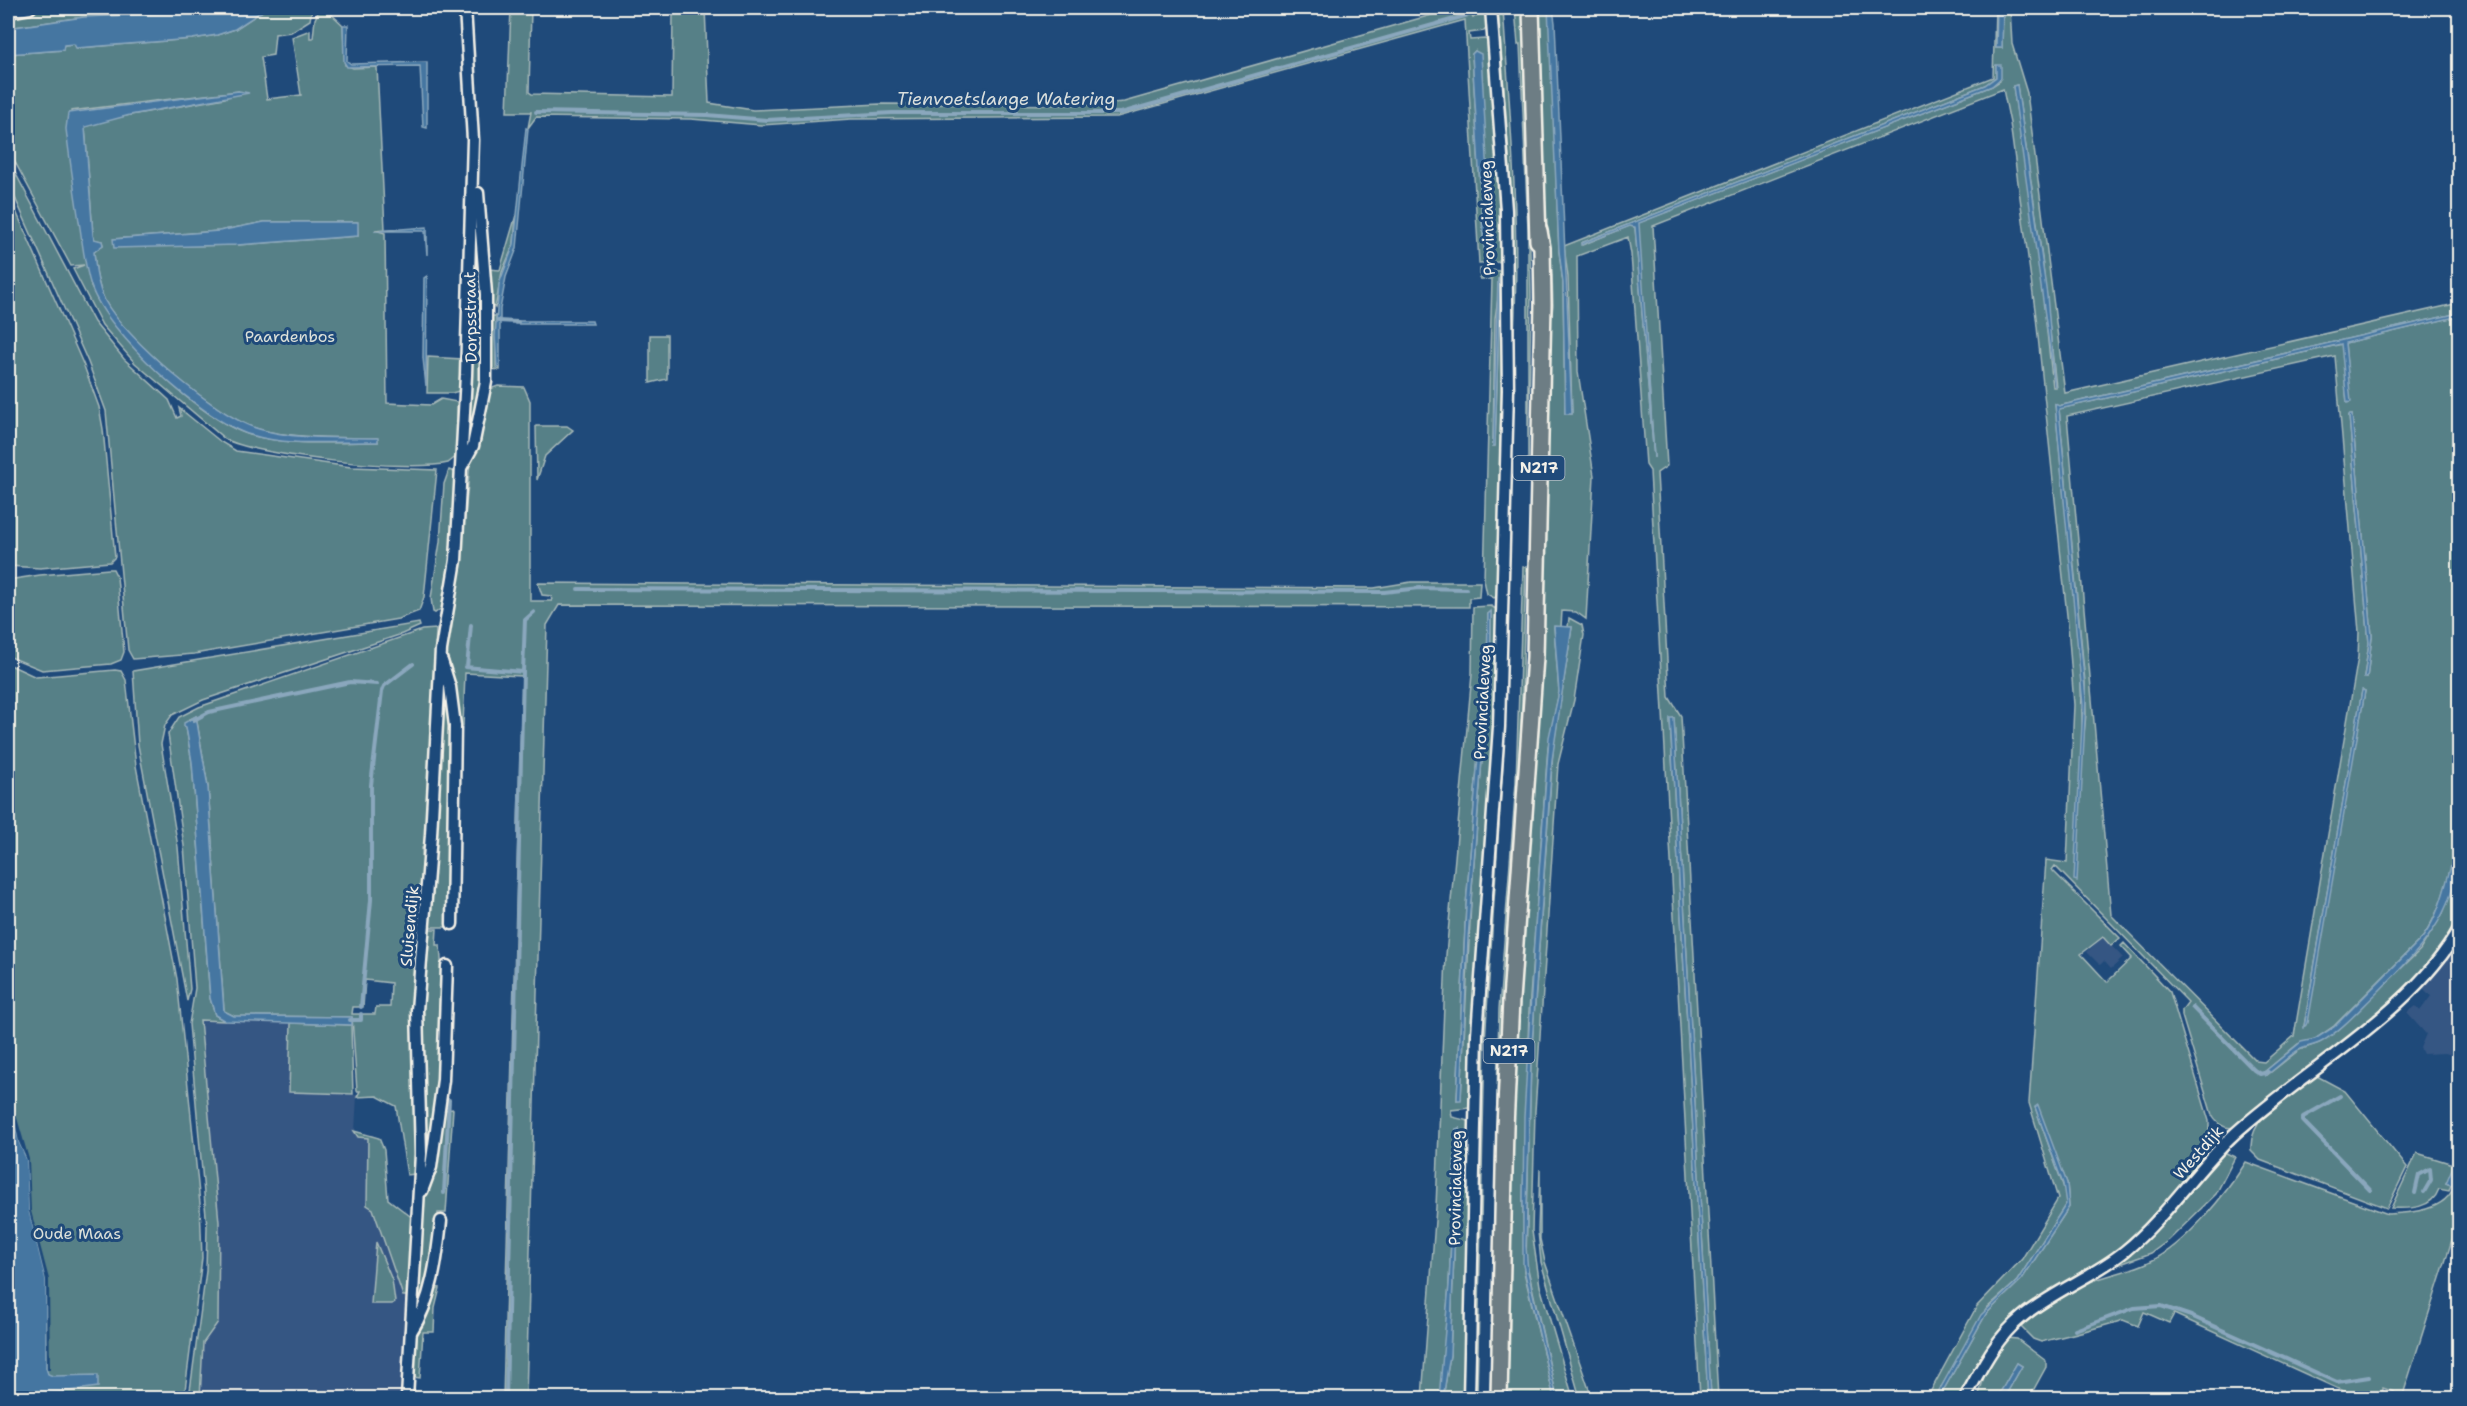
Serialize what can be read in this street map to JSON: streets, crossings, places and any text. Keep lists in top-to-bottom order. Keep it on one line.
{"streets":{"main road":["N217"],"street":["Provincialeweg","Dorpsstraat","Sluisendijk","Westdijk"]},"crossings":[["Dorpsstraat","Sluisendijk"]],"water":["Tienvoetslange Watering"],"parks":["Paardenbos","Oude Maas"]}
